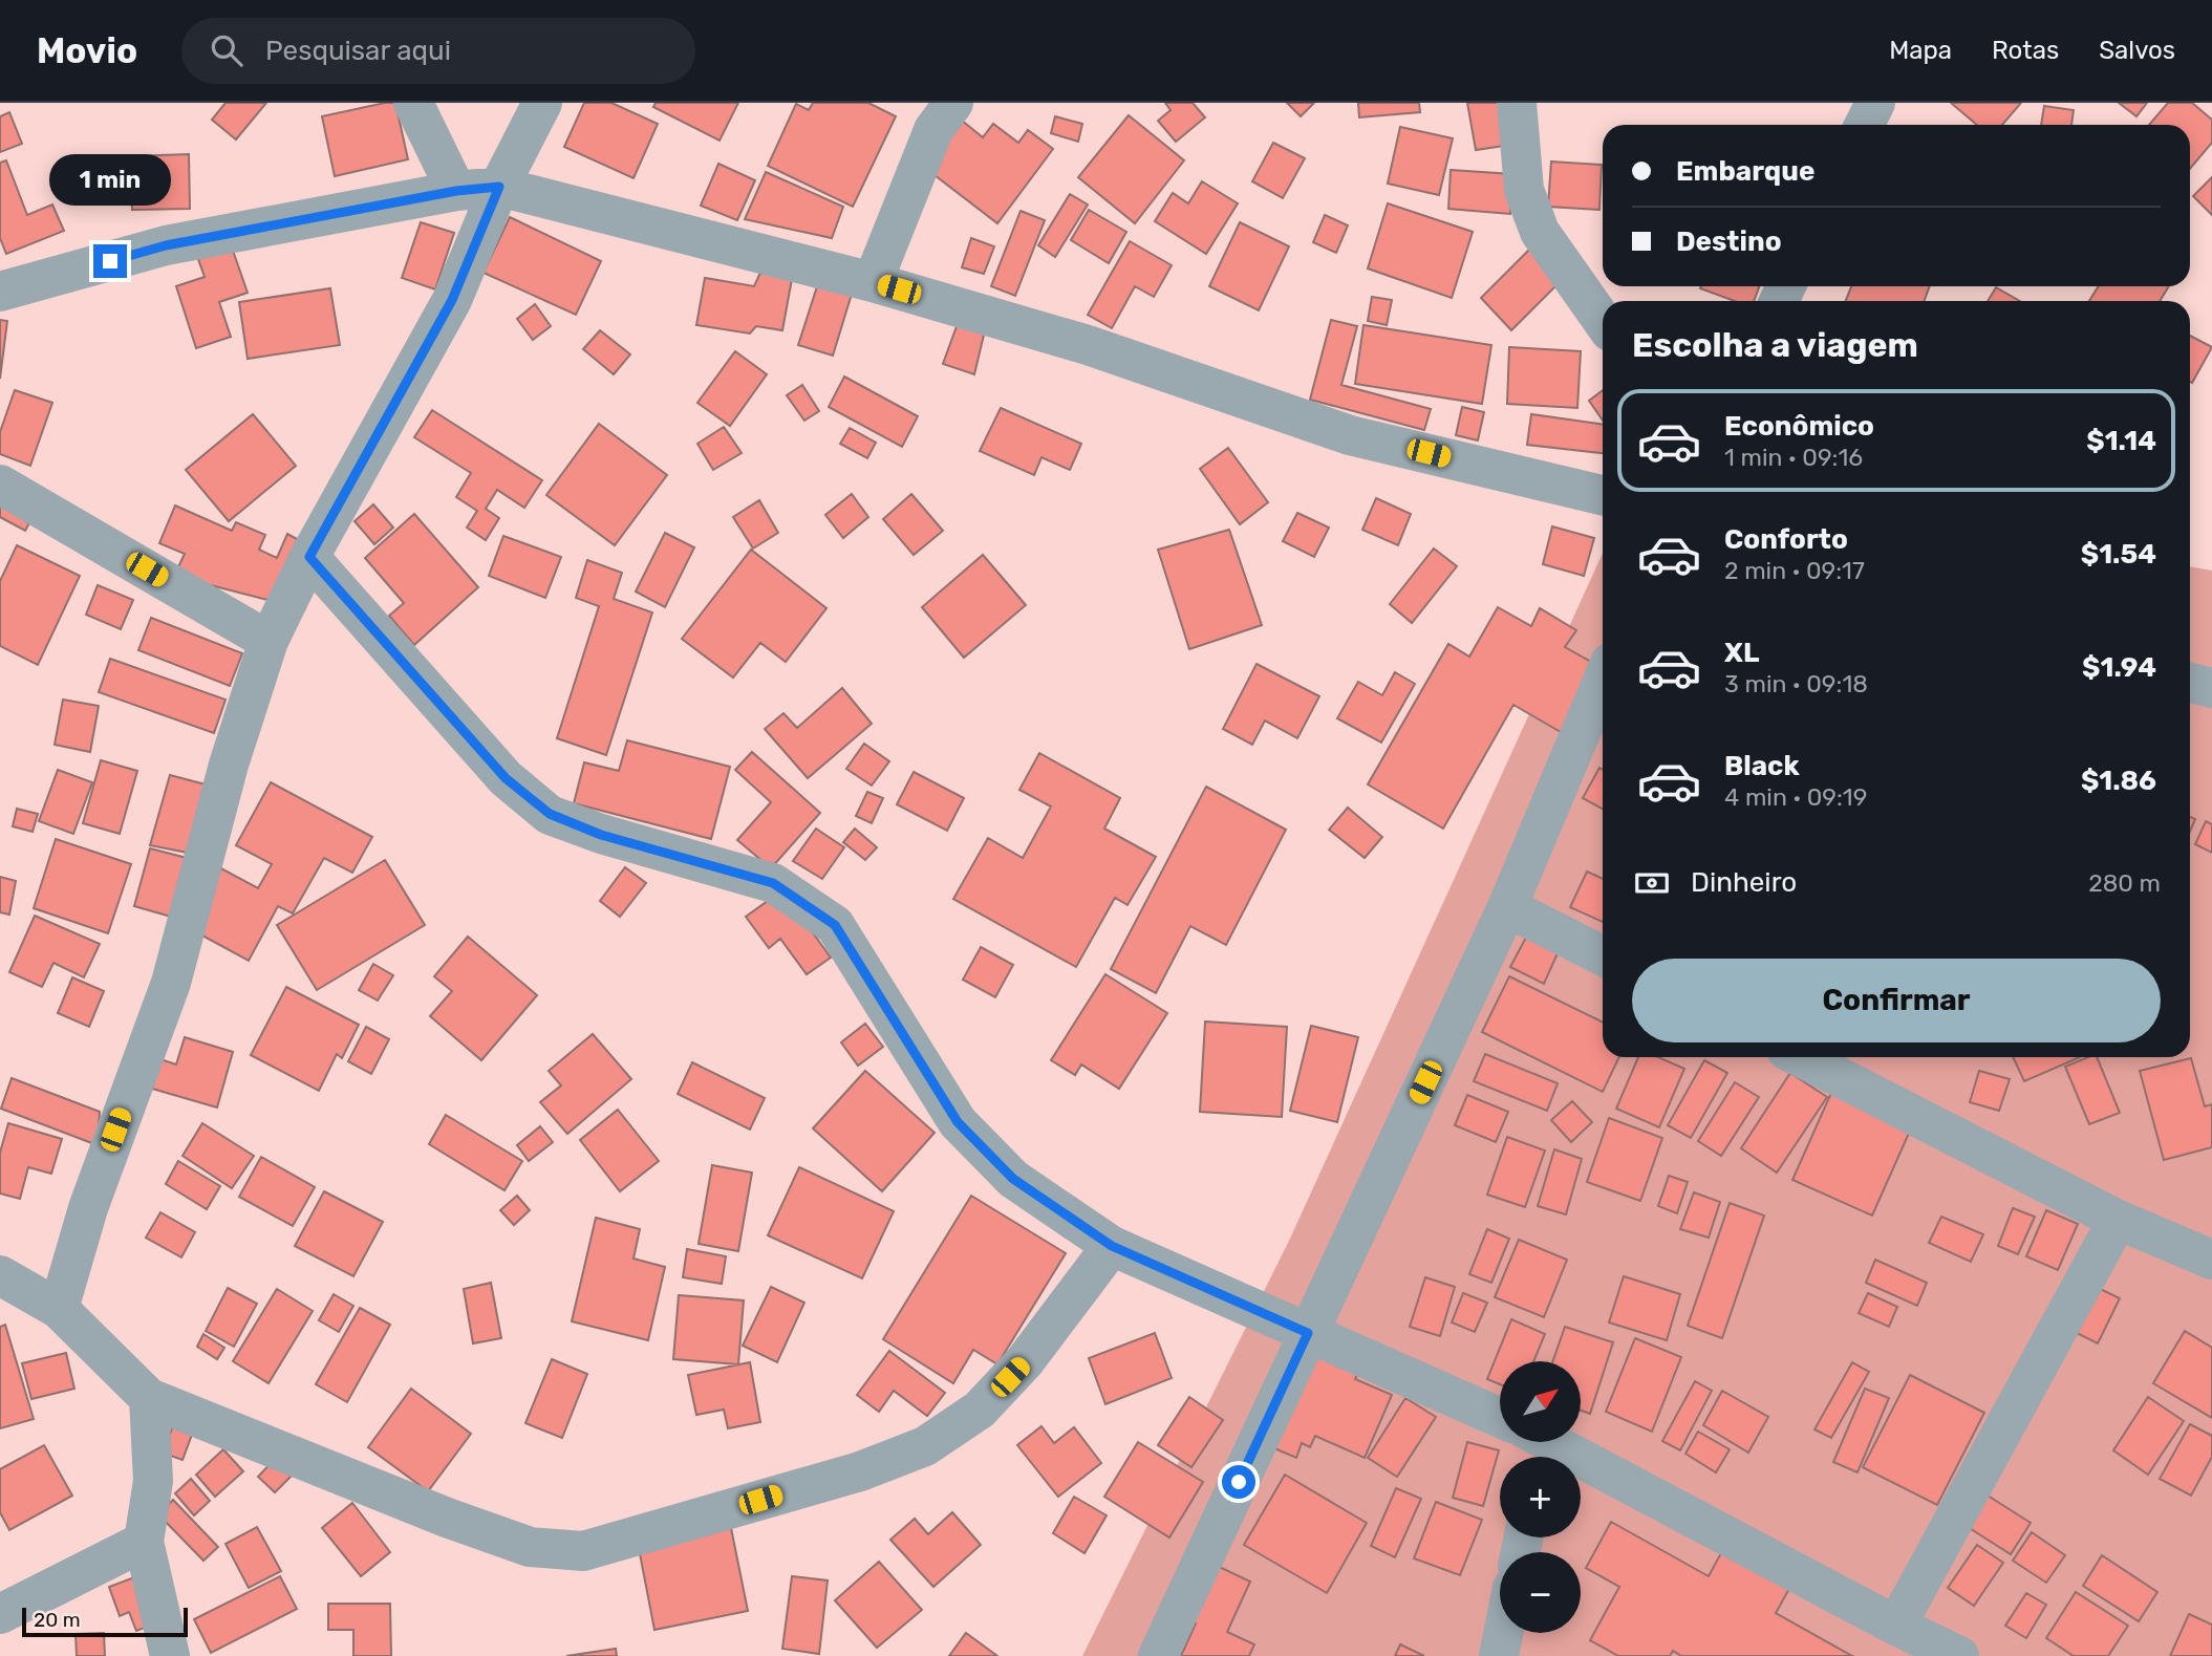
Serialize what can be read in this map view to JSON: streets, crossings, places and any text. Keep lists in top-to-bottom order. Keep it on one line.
{"scale_bar":"20 m","north":"top right","page":{"header":"Movio","search":"Pesquisar aqui","nav":["Mapa","Rotas","Salvos"],"banner":["Embarque","Destino"],"bubble":"1 min","heading":"Escolha a viagem","list":[{"name":"Econômico","note":"1 min · 09:16","value":"$1.14"},{"name":"Conforto","note":"2 min · 09:17","value":"$1.54"},{"name":"XL","note":"3 min · 09:18","value":"$1.94"},{"name":"Black","note":"4 min · 09:19","value":"$1.86"}],"pay":["Dinheiro","280 m"],"buttons":"Confirmar","map_buttons":["+","−"],"scale":"20 m"}}
